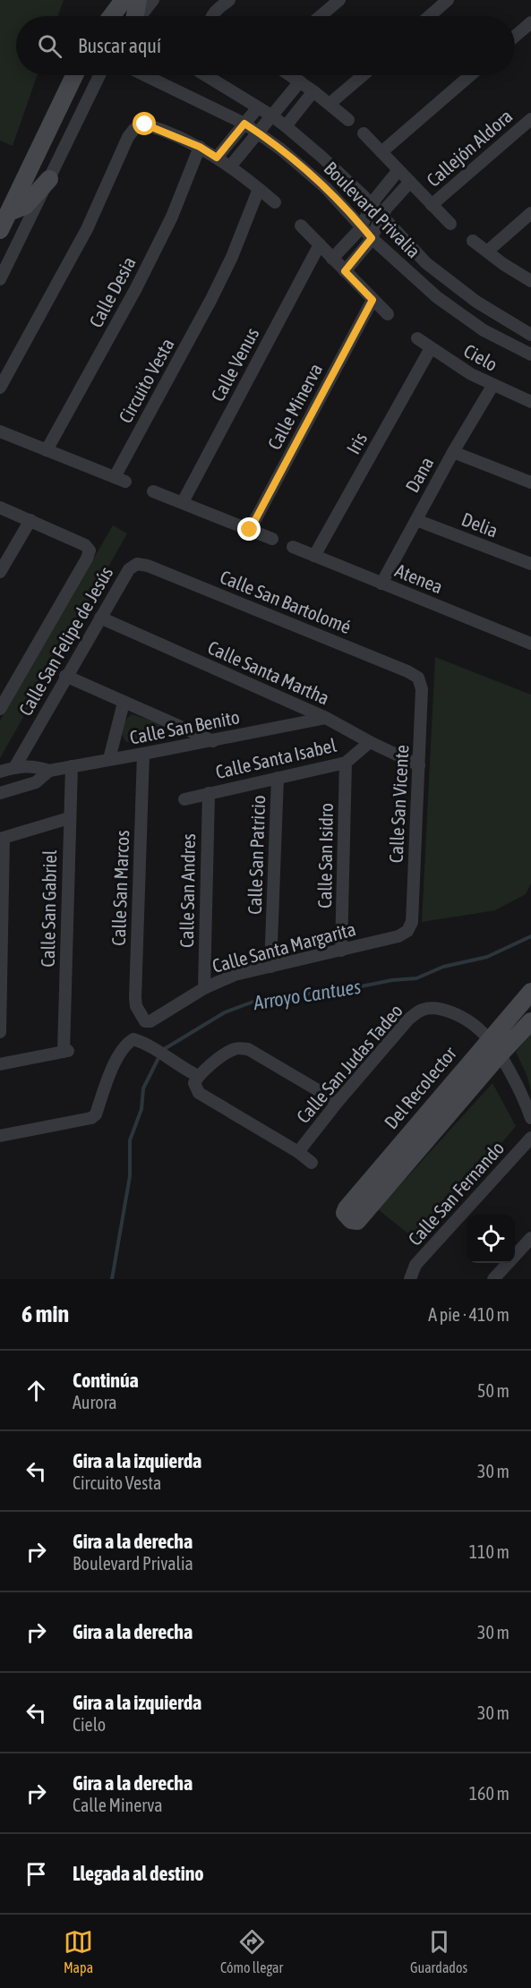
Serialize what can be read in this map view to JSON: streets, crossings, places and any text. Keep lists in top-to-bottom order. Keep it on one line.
{"streets":{"street":["Callejón Aldora","Boulevard Privalia","Calle Desia","Cielo","Calle Venus","Circuito Vesta","Calle Minerva","Iris","Dana","Delia","Atenea","Calle San Bartolomé","Calle San Felipe de Jesús","Calle Santa Martha","Calle San Benito","Calle Santa Isabel","Calle San Vicente","Calle San Patricio","Calle San Isidro","Calle San Marcos","Calle San Andres","Calle San Gabriel","Calle Santa Margarita","Calle San Judas Tadeo","Del Recolector","Calle San Fernando"]},"crossings":[["Calle Desia","Circuito Vesta"],["Cielo","Iris"],["Cielo","Dana"],["Iris","Atenea"],["Dana","Delia"],["Dana","Atenea"],["Calle San Bartolomé","Calle San Felipe de Jesús"],["Calle San Bartolomé","Calle San Vicente"],["Calle San Felipe de Jesús","Calle Santa Martha"],["Calle San Felipe de Jesús","Calle San Benito"],["Calle Santa Martha","Calle San Benito"],["Calle Santa Martha","Calle Santa Isabel"],["Calle Santa Martha","Calle San Vicente"],["Calle San Benito","Calle San Marcos"],["Calle San Benito","Calle San Gabriel"],["Calle Santa Isabel","Calle San Patricio"],["Calle Santa Isabel","Calle San Isidro"],["Calle Santa Isabel","Calle San Andres"],["Calle San Vicente","Calle Santa Margarita"],["Calle San Patricio","Calle Santa Margarita"],["Calle San Isidro","Calle Santa Margarita"],["Calle San Marcos","Calle Santa Margarita"],["Calle San Andres","Calle Santa Margarita"],["Calle San Judas Tadeo","Del Recolector"]],"water":["Arroyo Cantues"],"page":{"search":"Buscar aquí","heading":["6 min","A pie · 410 m"],"list":[["Continúa","Aurora","50 m"],["Gira a la izquierda","Circuito Vesta","30 m"],["Gira a la derecha","Boulevard Privalia","110 m"],["Gira a la derecha","30 m"],["Gira a la izquierda","Cielo","30 m"],["Gira a la derecha","Calle Minerva","160 m"],"Llegada al destino"],"nav":["Mapa","Cómo llegar","Guardados"]}}
